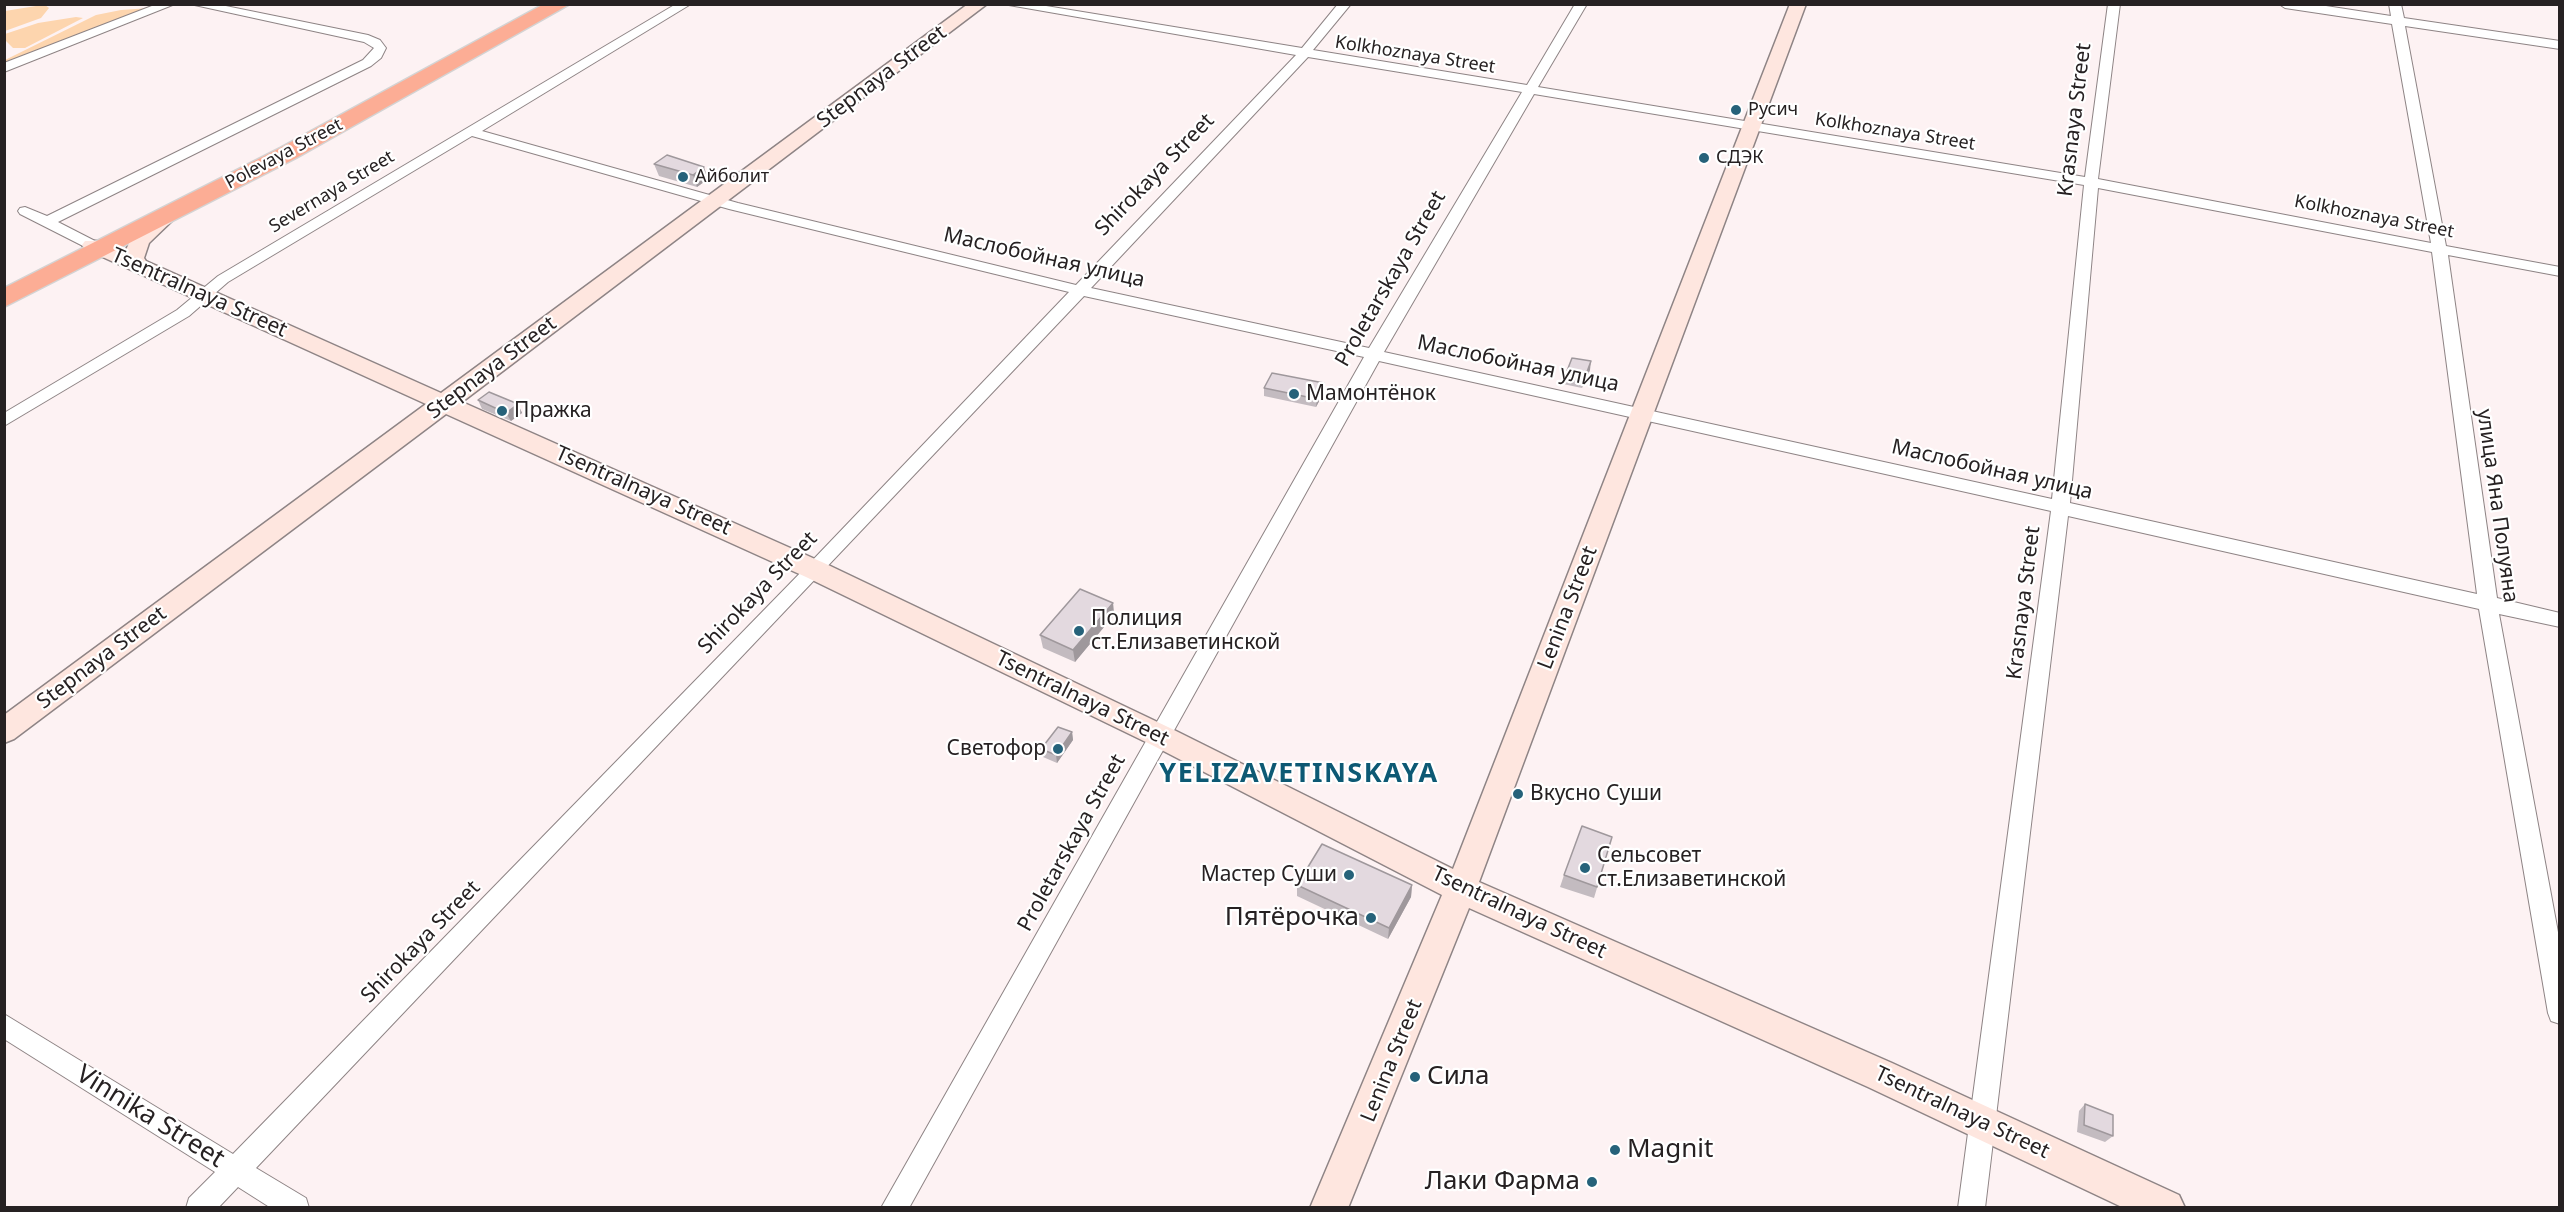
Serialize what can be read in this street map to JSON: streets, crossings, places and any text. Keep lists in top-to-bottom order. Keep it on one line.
{"streets":{"highway":["Polevaya Street"],"street":["Kolkhoznaya Street","Stepnaya Street","Krasnaya Street","Shirokaya Street","Severnaya Street","Маслобойная улица","Proletarskaya Street","Tsentralnaya Street","улица Яна Полуяна","Lenina Street","Vinnika Street"]},"crossings":[["Kolkhoznaya Street","Krasnaya Street"],["Kolkhoznaya Street","Shirokaya Street"],["Kolkhoznaya Street","Proletarskaya Street"],["Kolkhoznaya Street","улица Яна Полуяна"],["Kolkhoznaya Street","Lenina Street"],["Stepnaya Street","Маслобойная улица"],["Stepnaya Street","Tsentralnaya Street"],["Krasnaya Street","Маслобойная улица"],["Krasnaya Street","Tsentralnaya Street"],["Polevaya Street","Tsentralnaya Street"],["Shirokaya Street","Маслобойная улица"],["Shirokaya Street","Tsentralnaya Street"],["Shirokaya Street","Vinnika Street"],["Severnaya Street","Маслобойная улица"],["Severnaya Street","Tsentralnaya Street"],["Маслобойная улица","Proletarskaya Street"],["Маслобойная улица","улица Яна Полуяна"],["Маслобойная улица","Lenina Street"],["Proletarskaya Street","Tsentralnaya Street"],["Tsentralnaya Street","Lenina Street"]],"districts":["YELIZAVETINSKAYA"],"places":["Русич","СДЭК","Айболит","Мамонтёнок","Пражка","Полиция ст.Елизаветинской","Светофор","Вкусно Суши","Сельсовет ст.Елизаветинской","Мастер Суши","Пятёрочка","Сила","Magnit","Лаки Фарма"]}
